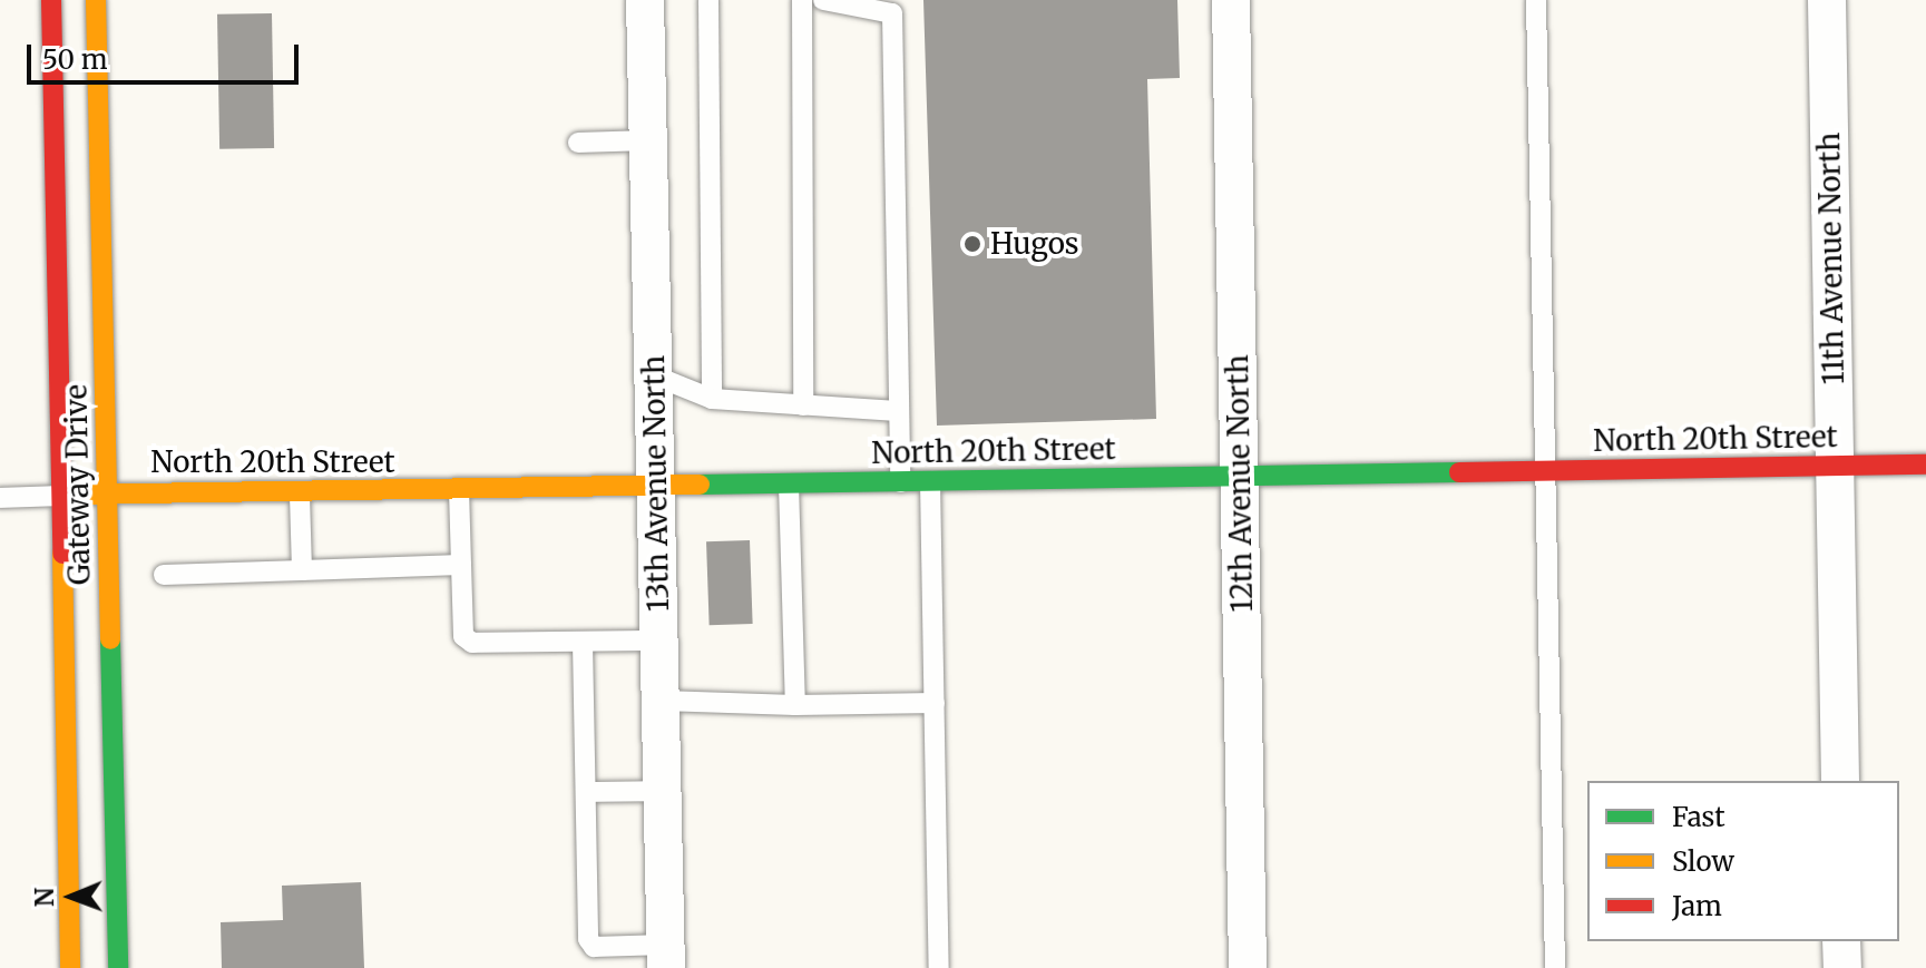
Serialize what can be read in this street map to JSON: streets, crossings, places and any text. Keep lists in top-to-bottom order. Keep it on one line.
{"streets":{"main road":["North 20th Street","Gateway Drive"],"street":["11th Avenue North","13th Avenue North","12th Avenue North"]},"crossings":[["11th Avenue North","North 20th Street"],["North 20th Street","13th Avenue North"],["North 20th Street","12th Avenue North"],["North 20th Street","Gateway Drive"]],"places":["Hugos"],"legend":["Fast","Slow","Jam"],"scale_bar":"50 m","north":"left"}
